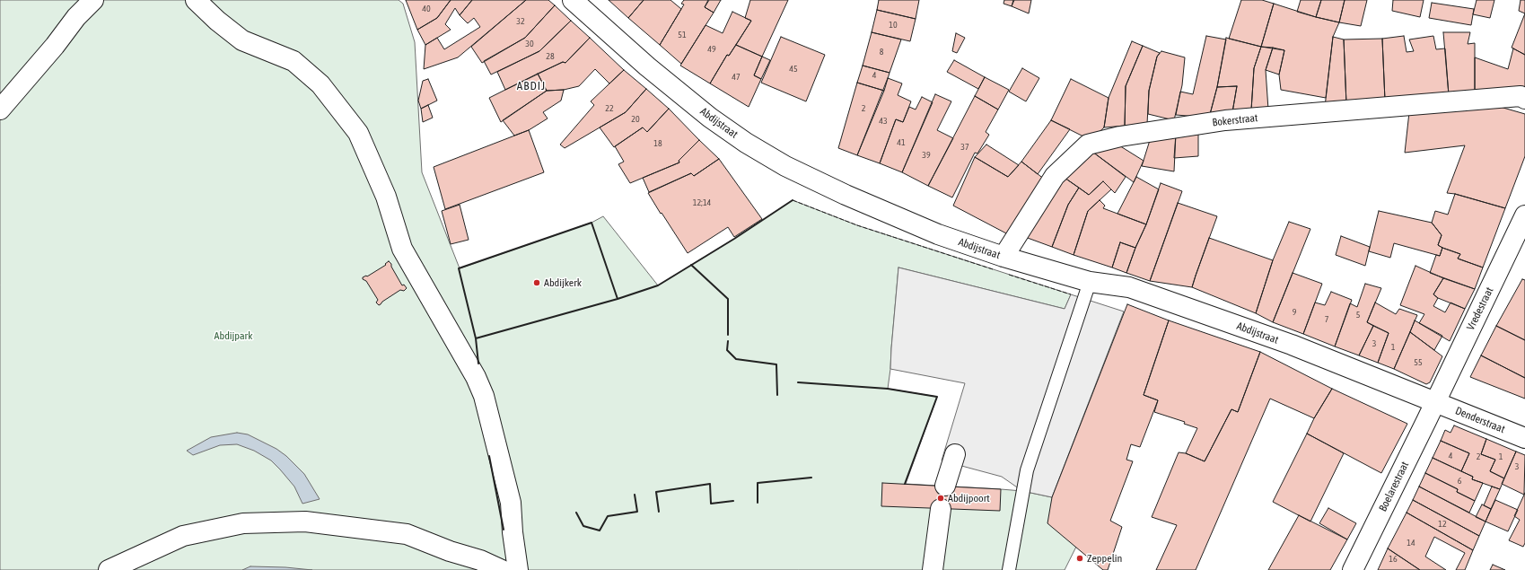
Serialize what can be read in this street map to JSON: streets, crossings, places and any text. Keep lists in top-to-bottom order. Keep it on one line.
{"streets":{"street":["Bokerstraat","Abdijstraat","Vredestraat","Denderstraat","Boelarestraat"]},"crossings":[["Bokerstraat","Abdijstraat"],["Abdijstraat","Vredestraat"],["Abdijstraat","Denderstraat"],["Abdijstraat","Boelarestraat"],["Vredestraat","Denderstraat"],["Vredestraat","Boelarestraat"],["Denderstraat","Boelarestraat"]],"districts":["ABDIJ"],"parks":["Abdijpark"],"places":["Abdijkerk","Abdijpoort","Zeppelin"],"house_numbers":["40","32","10","51","30","49","8","28","45","4","47","22","2","20","43","41","18","37","39","12;14","9","5","7","3","1","55","4","2","1","3","6","12","14","16"]}
